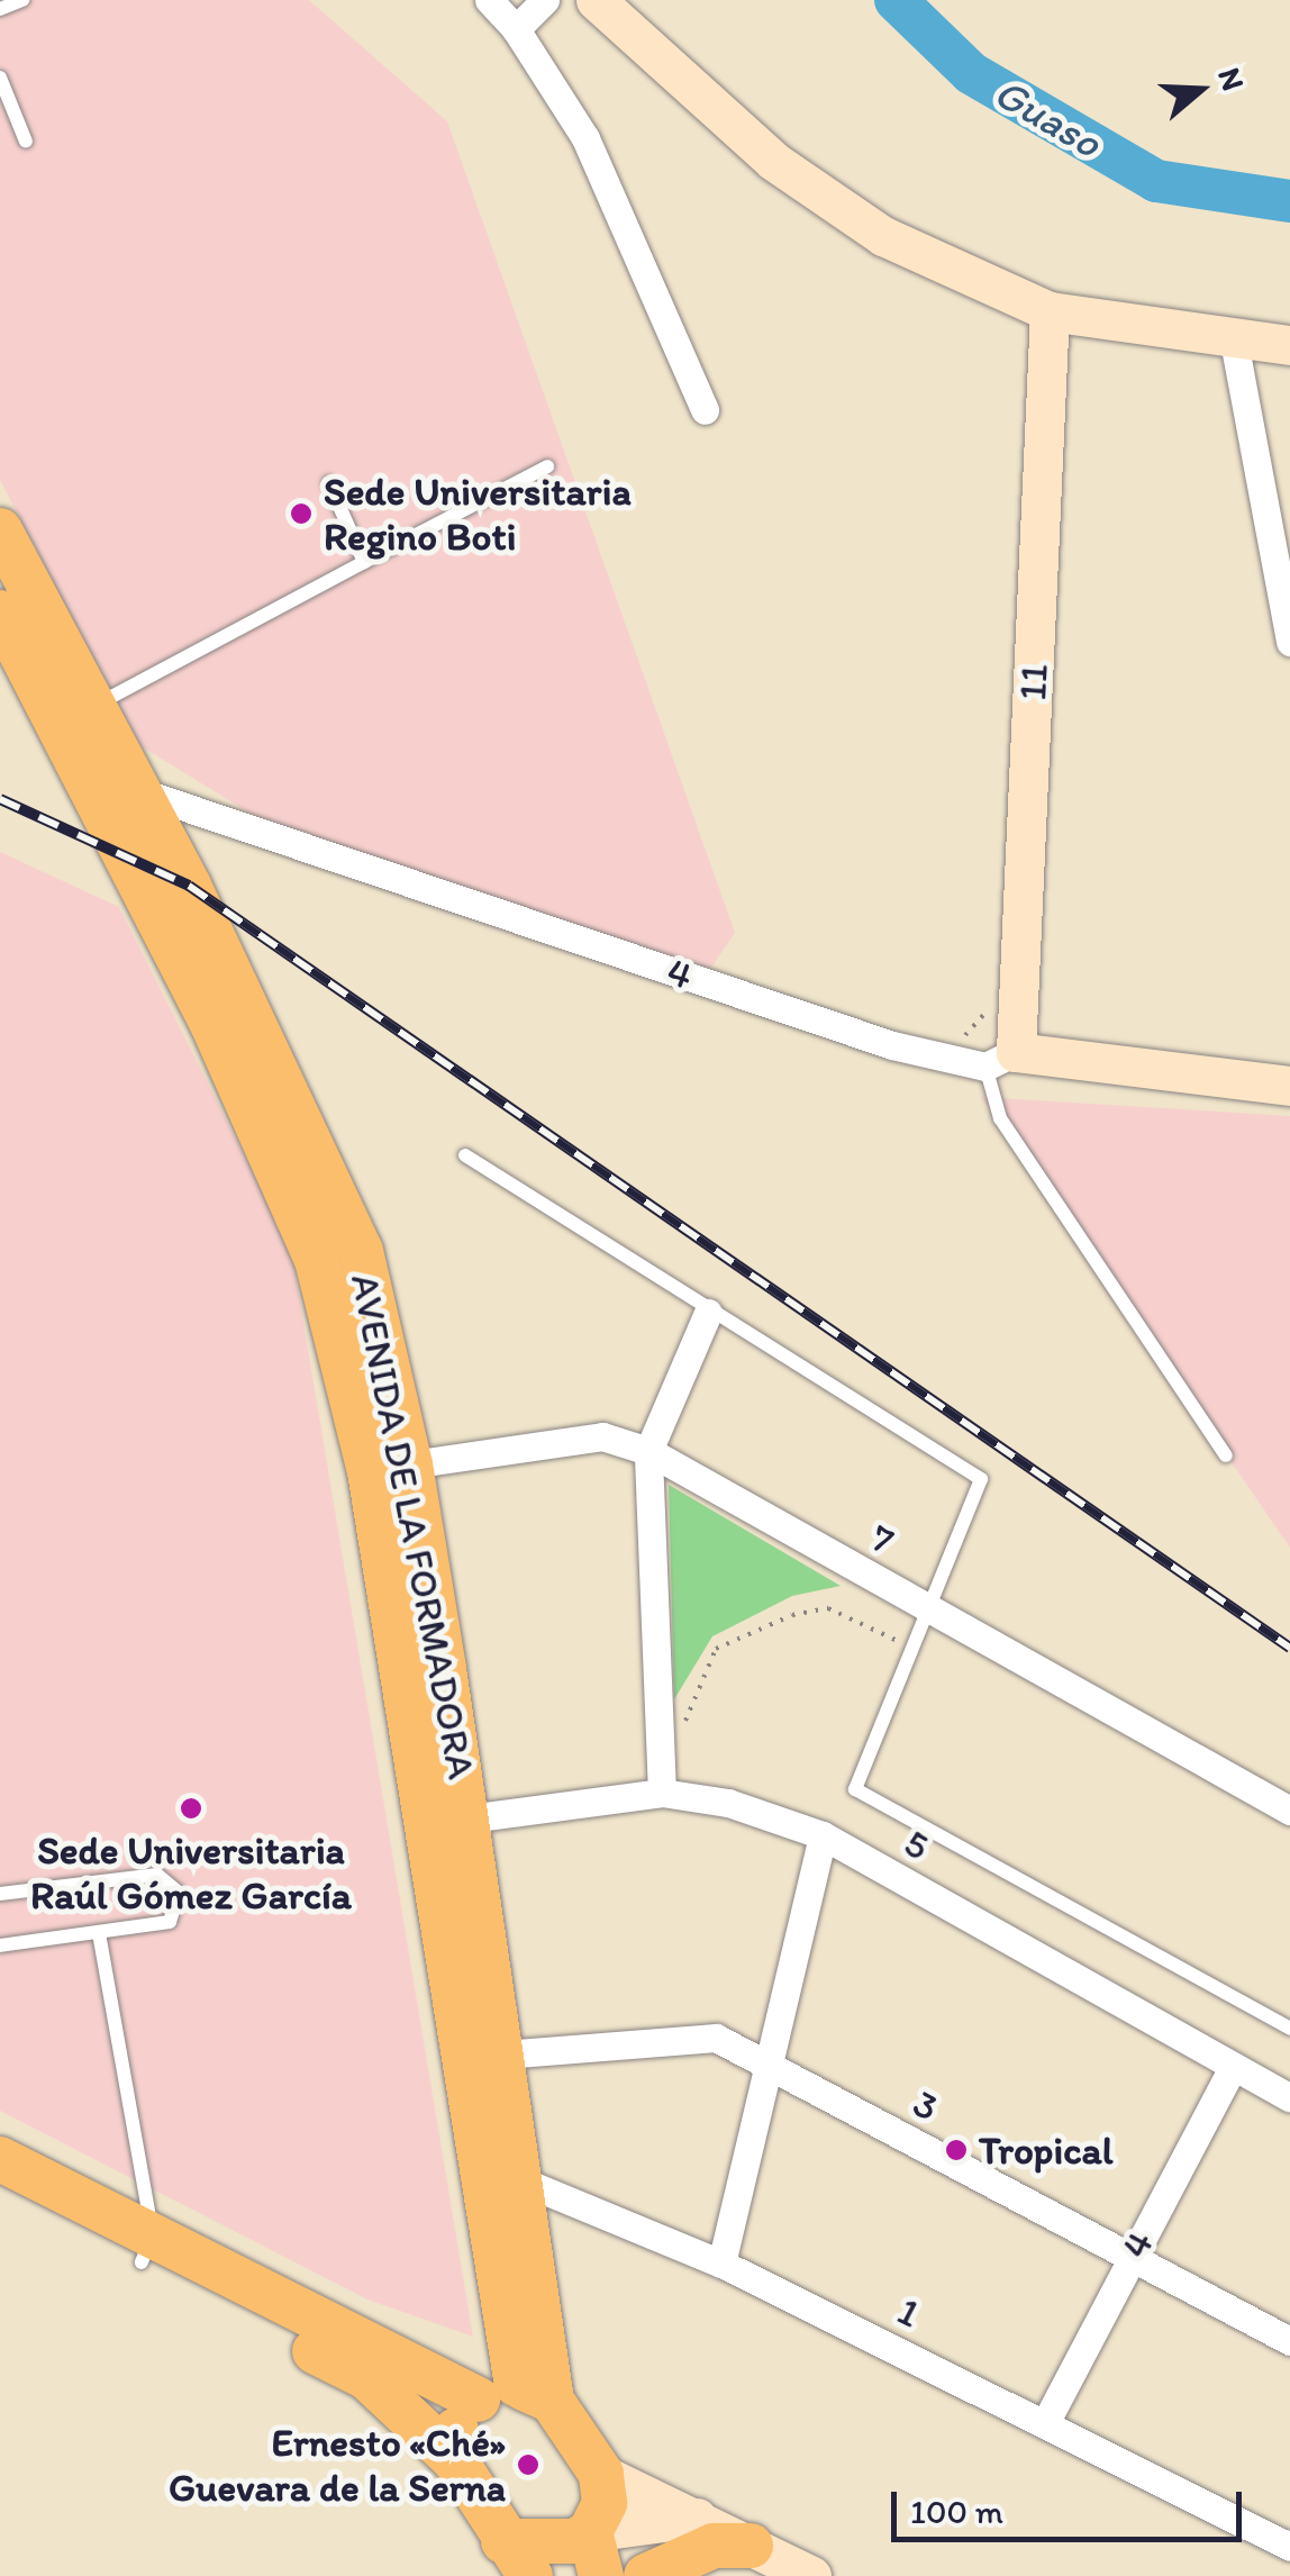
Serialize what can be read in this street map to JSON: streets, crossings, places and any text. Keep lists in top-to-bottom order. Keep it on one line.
{"streets":{"main road":["AVENIDA DE LA FORMADORA"],"street":["11","4","7","5","3","1"]},"crossings":[["11","4"],["4","AVENIDA DE LA FORMADORA"],["4","5"],["4","3"],["4","1"],["AVENIDA DE LA FORMADORA","7"],["AVENIDA DE LA FORMADORA","5"],["AVENIDA DE LA FORMADORA","3"],["AVENIDA DE LA FORMADORA","1"]],"water":["Guaso"],"places":["Sede Universitaria Regino Boti","Sede Universitaria Raúl Gómez García","Tropical","Ernesto «Ché» Guevara de la Serna"],"scale_bar":"100 m","north":"right"}
